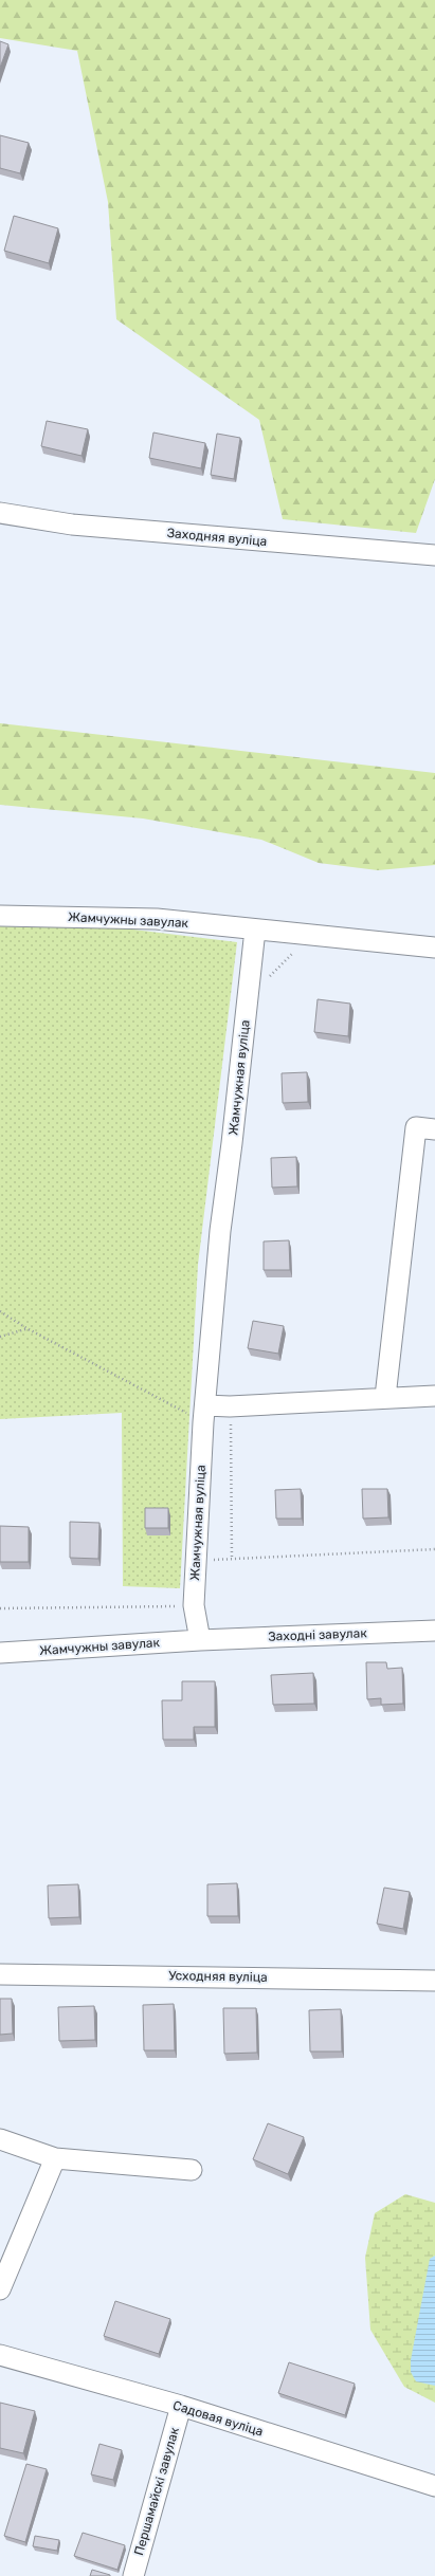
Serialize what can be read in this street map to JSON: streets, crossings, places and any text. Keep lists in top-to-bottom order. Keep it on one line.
{"streets":{"street":["Заходняя вуліца","Жамчужны завулак","Жамчужная вуліца","Заходні завулак","Усходняя вуліца","Садовая вуліца","Першамайскі завулак"]},"crossings":[["Жамчужны завулак","Жамчужная вуліца"],["Жамчужны завулак","Заходні завулак"],["Жамчужная вуліца","Заходні завулак"],["Садовая вуліца","Першамайскі завулак"]]}
